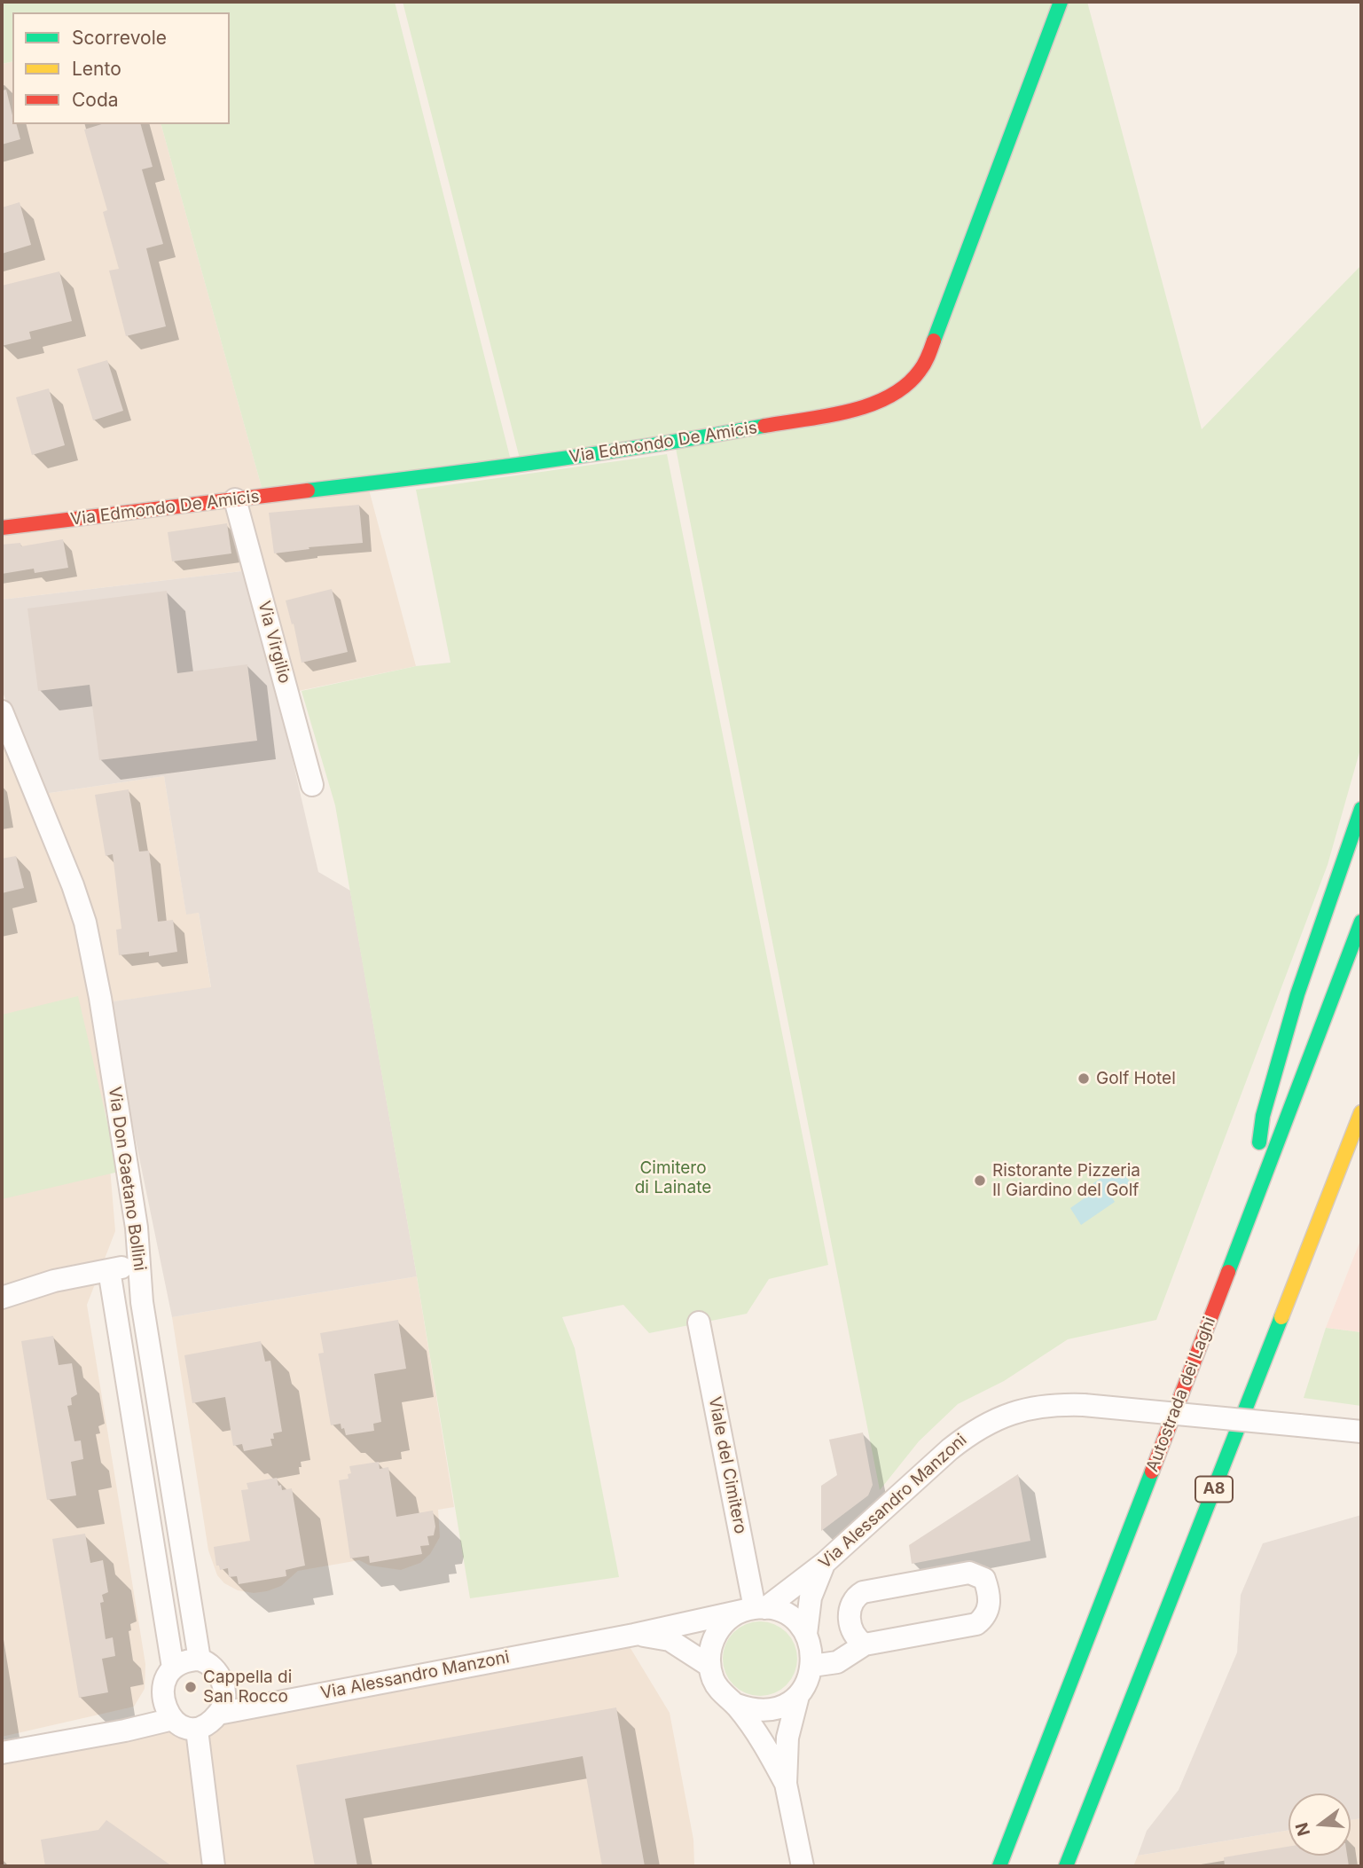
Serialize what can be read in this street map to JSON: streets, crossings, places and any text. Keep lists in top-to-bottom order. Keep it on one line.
{"streets":{"main road":["Via Edmondo De Amicis","Autostrada dei Laghi","A8"],"street":["Via Virgilio","Via Don Gaetano Bollini","Viale del Cimitero","Via Alessandro Manzoni"]},"crossings":[["Via Edmondo De Amicis","Via Virgilio"],["Via Don Gaetano Bollini","Via Alessandro Manzoni"],["Viale del Cimitero","Via Alessandro Manzoni"]],"parks":["Cimitero di Lainate"],"places":["Golf Hotel","Ristorante Pizzeria Il Giardino del Golf","Cappella di San Rocco"],"legend":["Scorrevole","Lento","Coda"],"north":"left"}
